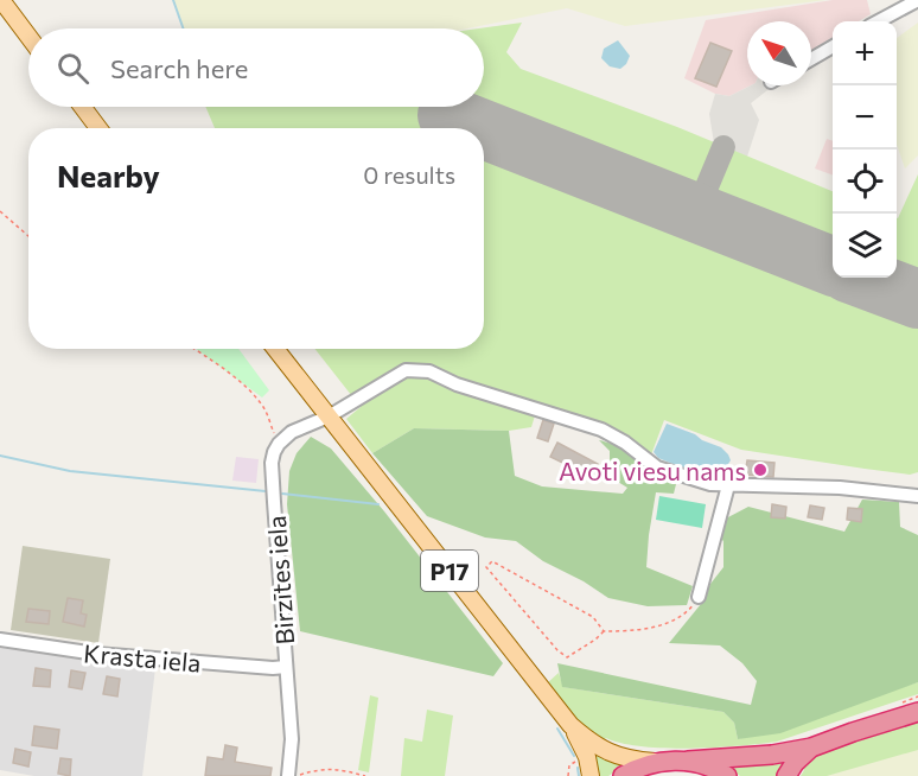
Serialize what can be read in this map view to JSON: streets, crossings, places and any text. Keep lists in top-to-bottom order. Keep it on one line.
{"streets":{"main road":["P17"],"street":["Birzītes iela","Krasta iela"]},"crossings":[["Birzītes iela","Krasta iela"]],"places":["Avoti viesu nams"],"north":"top left","page":{"map_buttons":["+","−"],"search":"Search here","heading":["Nearby","0 results"]}}
